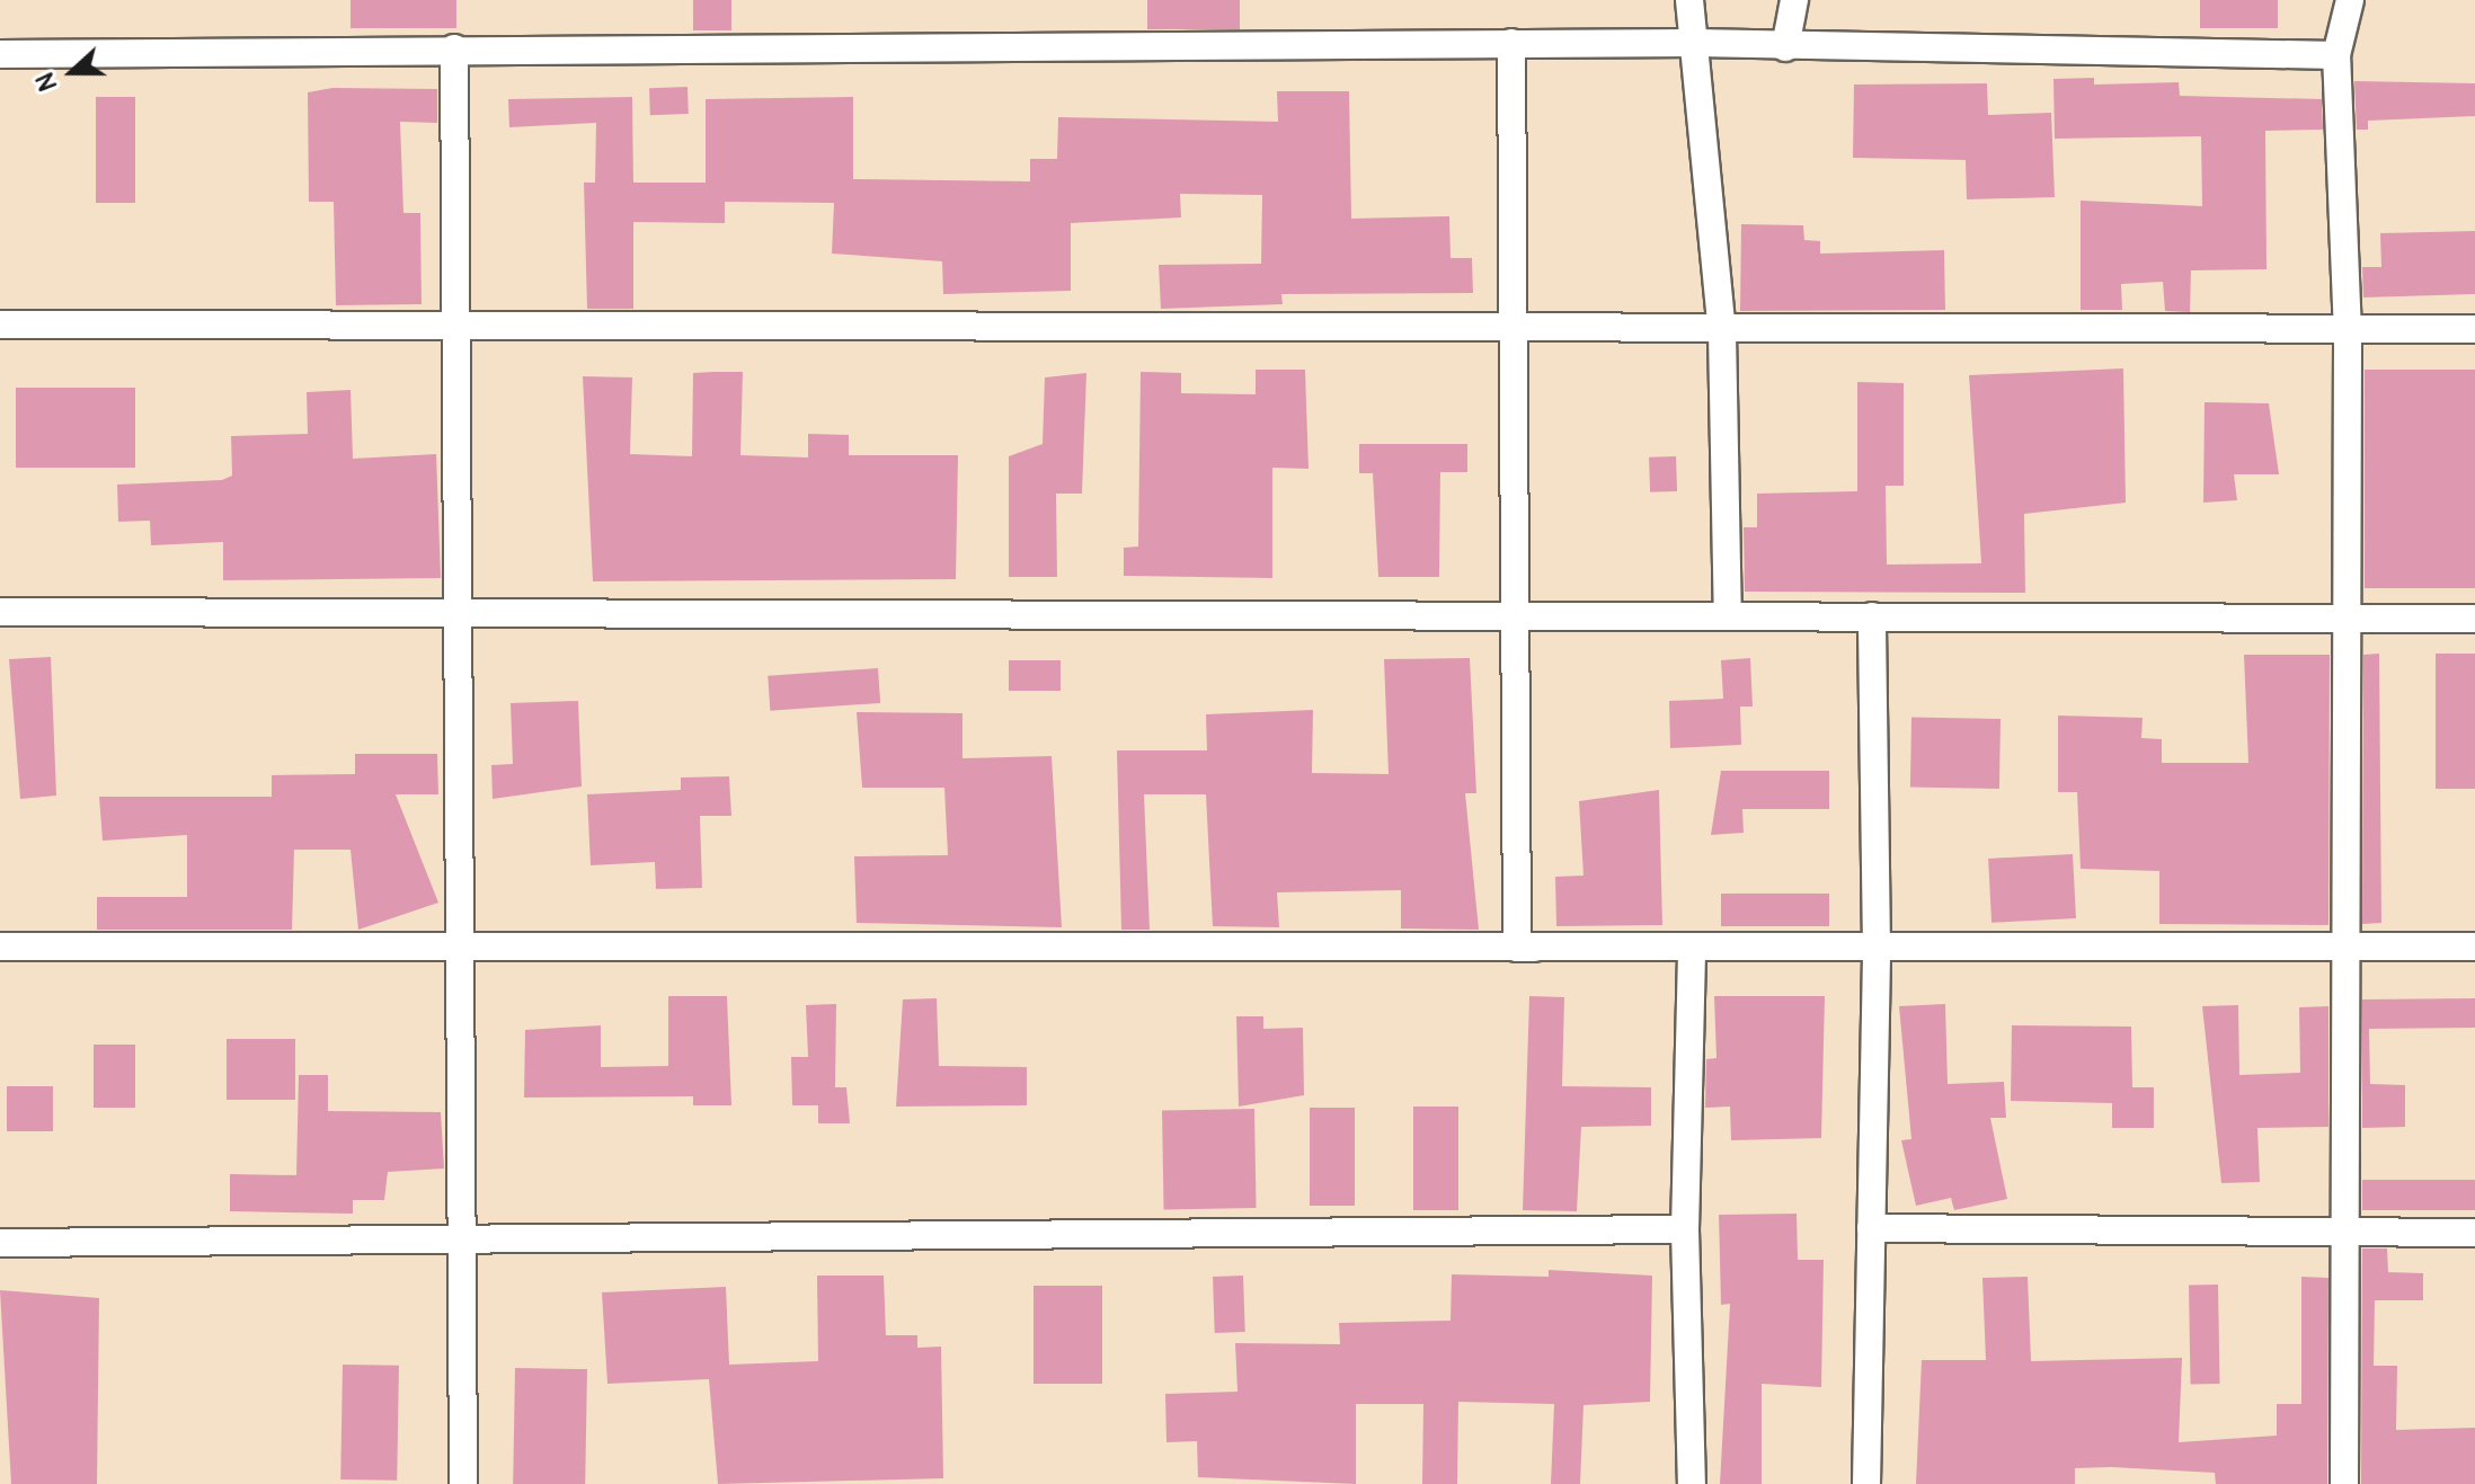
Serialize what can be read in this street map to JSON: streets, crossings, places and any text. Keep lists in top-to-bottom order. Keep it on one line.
{"north":"left"}
